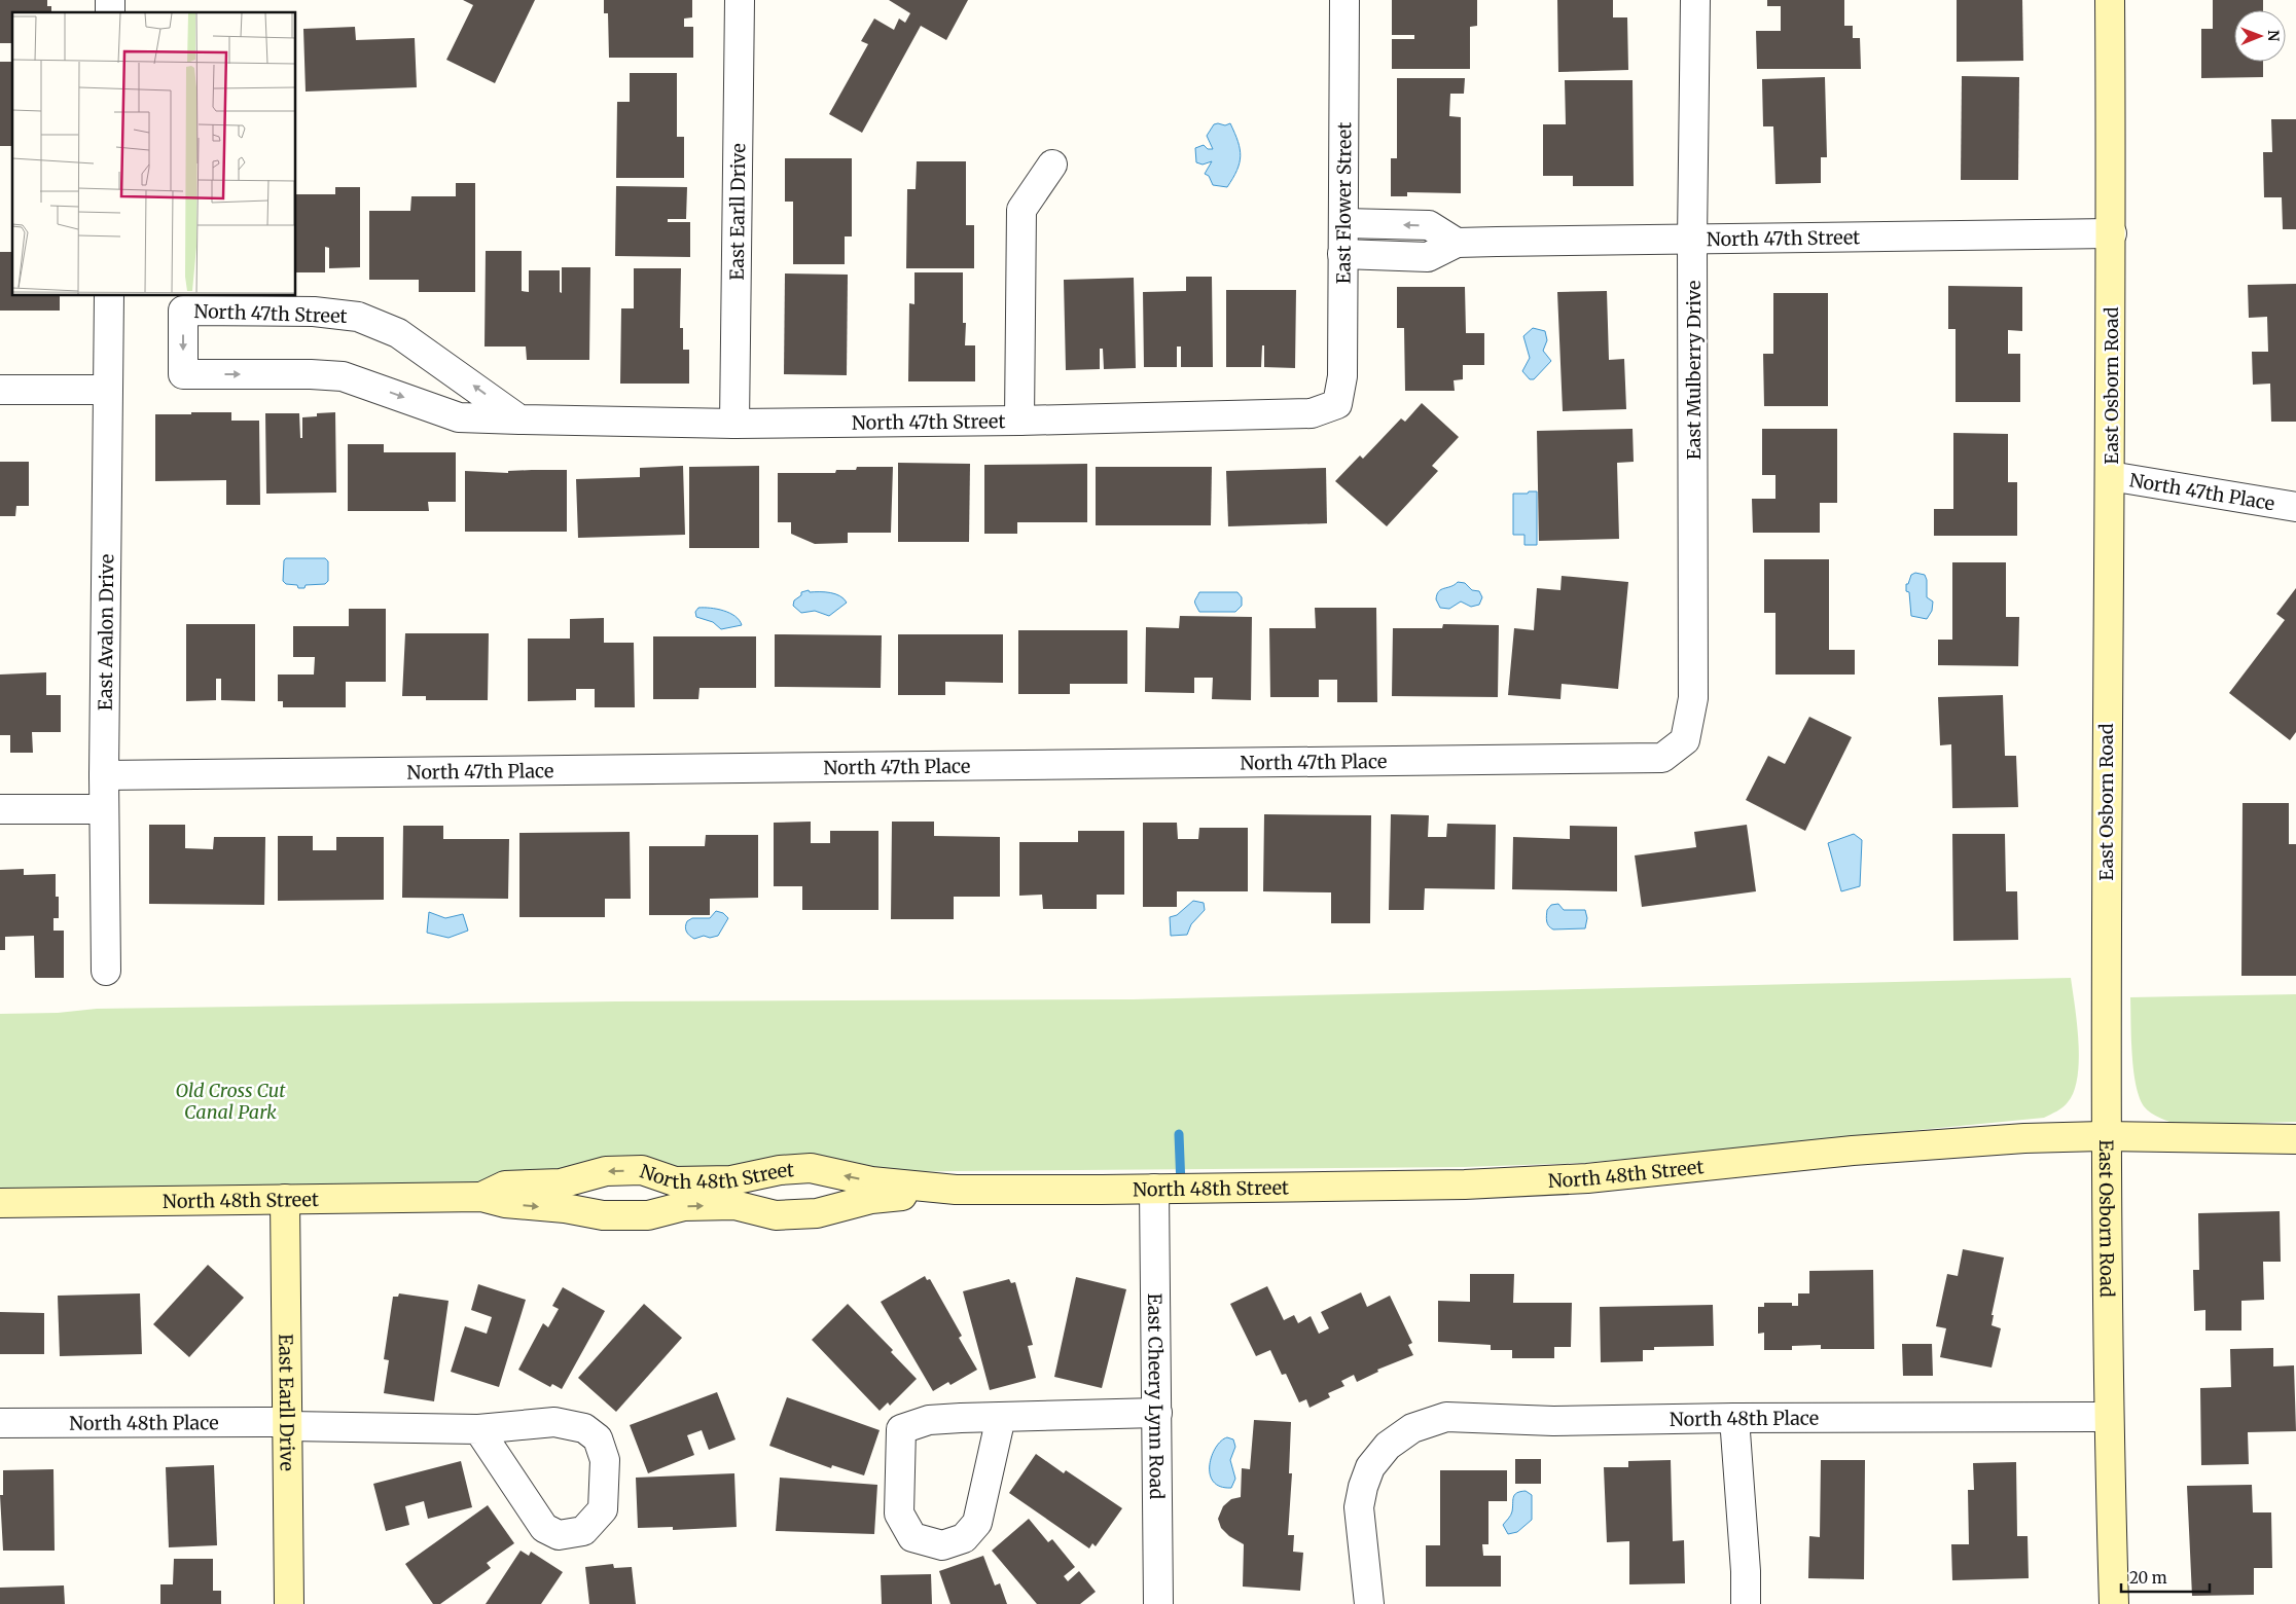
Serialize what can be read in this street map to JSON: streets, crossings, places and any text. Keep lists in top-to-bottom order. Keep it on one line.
{"streets":{"street":["East Flower Street","East Earll Drive","North 47th Street","East Mulberry Drive","East Osborn Road","North 47th Place","East Avalon Drive","North 48th Street","East Cheery Lynn Road","North 48th Place"]},"crossings":[["East Flower Street","North 47th Street"],["East Earll Drive","North 47th Street"],["East Earll Drive","North 48th Street"],["East Earll Drive","North 48th Place"],["North 47th Street","East Mulberry Drive"],["North 47th Street","East Osborn Road"],["East Mulberry Drive","North 47th Place"],["East Osborn Road","North 47th Place"],["East Osborn Road","North 48th Street"],["East Osborn Road","North 48th Place"],["North 47th Place","East Avalon Drive"],["North 48th Street","East Cheery Lynn Road"]],"parks":["Old Cross Cut Canal Park"],"scale_bar":"20 m","north":"right"}
